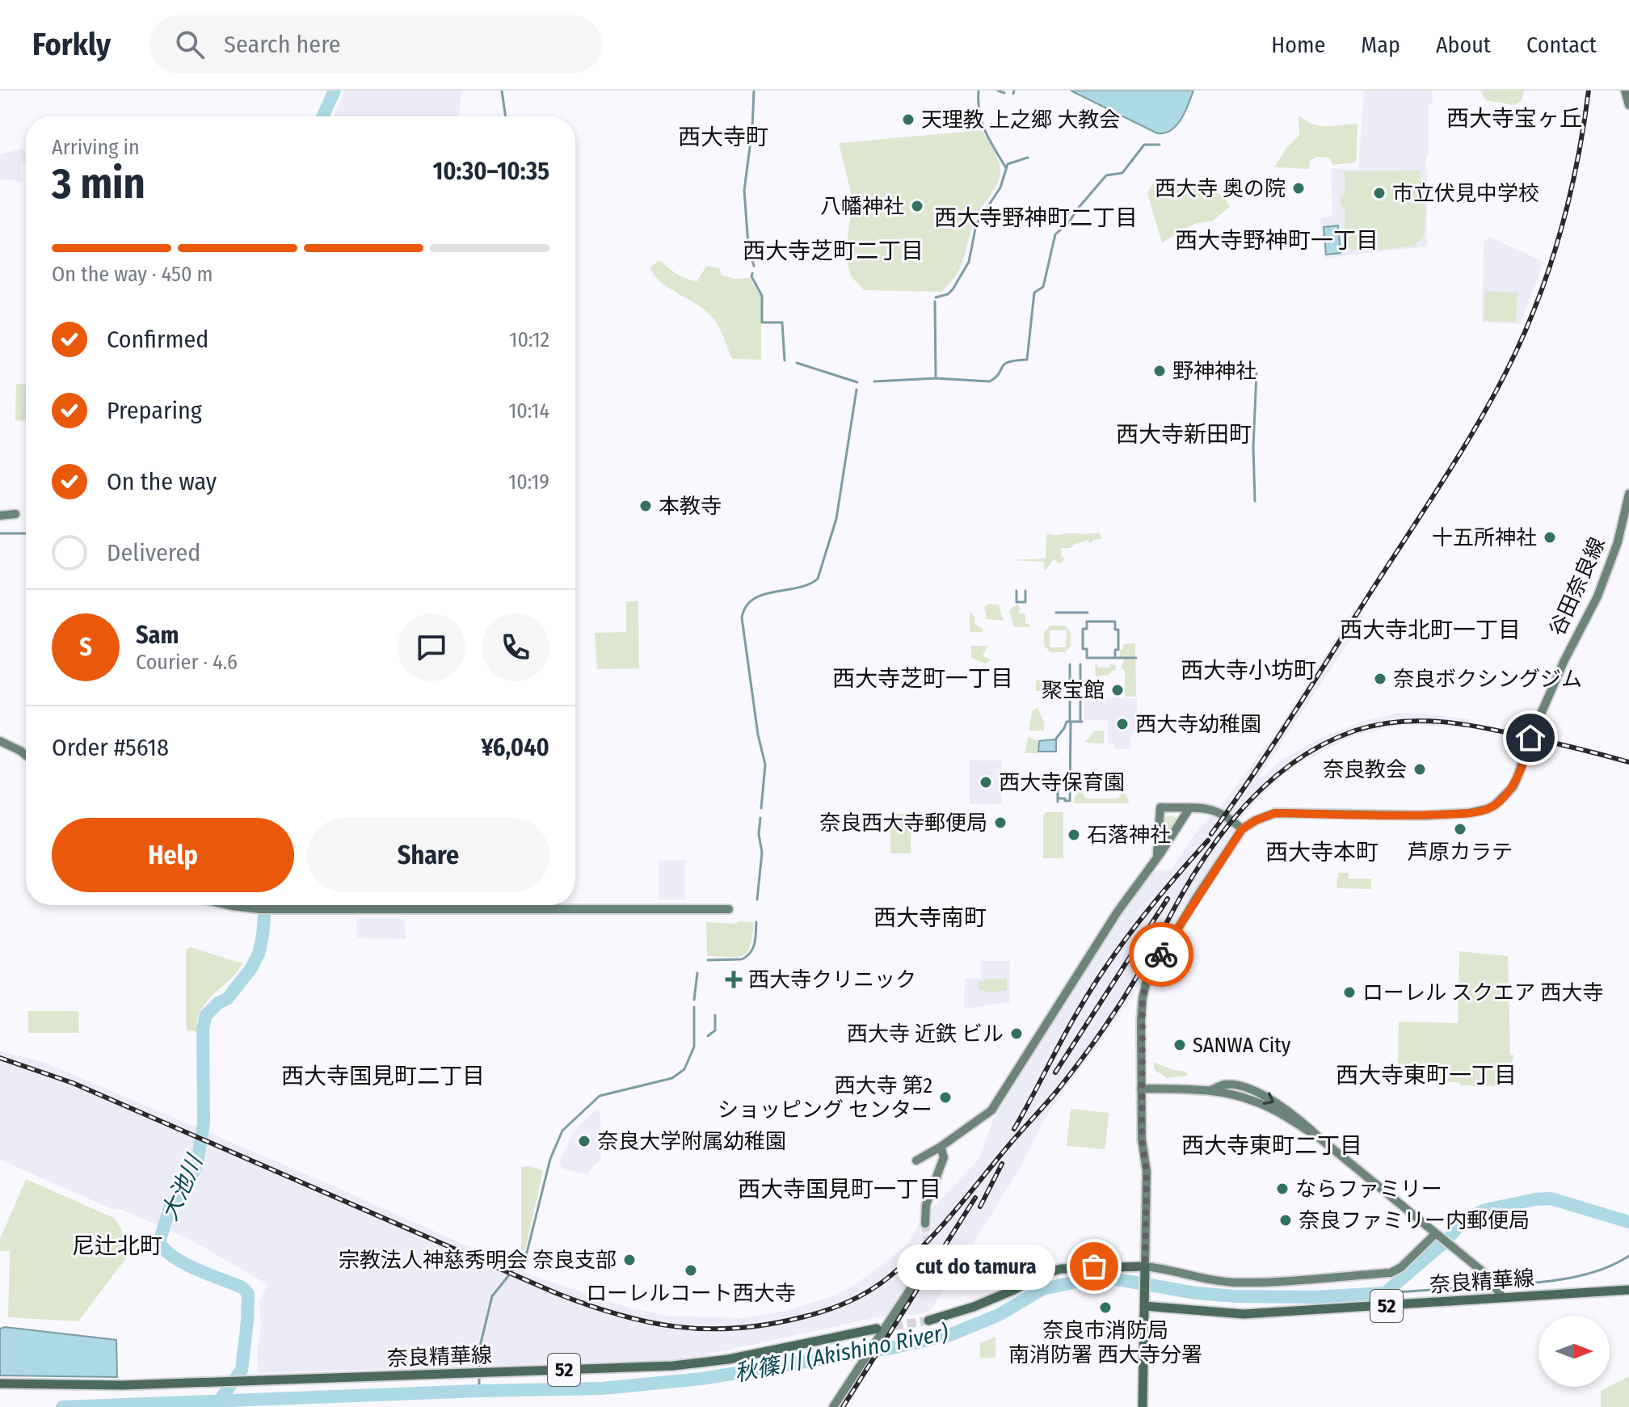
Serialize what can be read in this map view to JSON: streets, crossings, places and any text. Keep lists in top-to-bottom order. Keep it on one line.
{"streets":{"main road":["奈良精華線","52"],"street":["谷田奈良線"]},"districts":["西大寺宝ヶ丘","西大寺町","西大寺野神町二丁目","西大寺野神町一丁目","西大寺芝町二丁目","西大寺新田町","西大寺北町一丁目","西大寺小坊町","西大寺芝町一丁目","西大寺本町","西大寺南町","西大寺東町一丁目","西大寺国見町二丁目","西大寺東町二丁目","西大寺国見町一丁目","尼辻北町"],"water":["大池川","秋篠川 (Akishino River)"],"places":{"other":["天理教 上之郷 大教会","西大寺 奥の院","市立伏見中学校","八幡神社","野神神社","本教寺","十五所神社","奈良ボクシングジム","聚宝館","西大寺幼稚園","奈良教会","西大寺保育園","奈良西大寺郵便局","芦原カラテ","石落神社","ローレル スクエア 西大寺","西大寺 近鉄 ビル","SANWA City","西大寺 第2 ショッピング センター","奈良大学附属幼稚園","ならファミリー","奈良ファミリー内郵便局","宗教法人神慈秀明会 奈良支部","cut do tamura","ローレルコート西大寺","奈良市消防局 南消防署 西大寺分署"],"health":["西大寺クリニック"]},"north":"right","page":{"header":"Forkly","search":"Search here","nav":["Home","Map","About","Contact"],"heading":["3 min","Arriving in","10:30–10:35"],"panel":["Sam","Courier · 4.6","Order #5618","¥6,040"],"bar":"On the way · 450 m","list":[["Confirmed","10:12"],["Preparing","10:14"],["On the way","10:19"],"Delivered"],"round":"S","buttons":["Help","Share"],"bubble":"cut do tamura"}}
